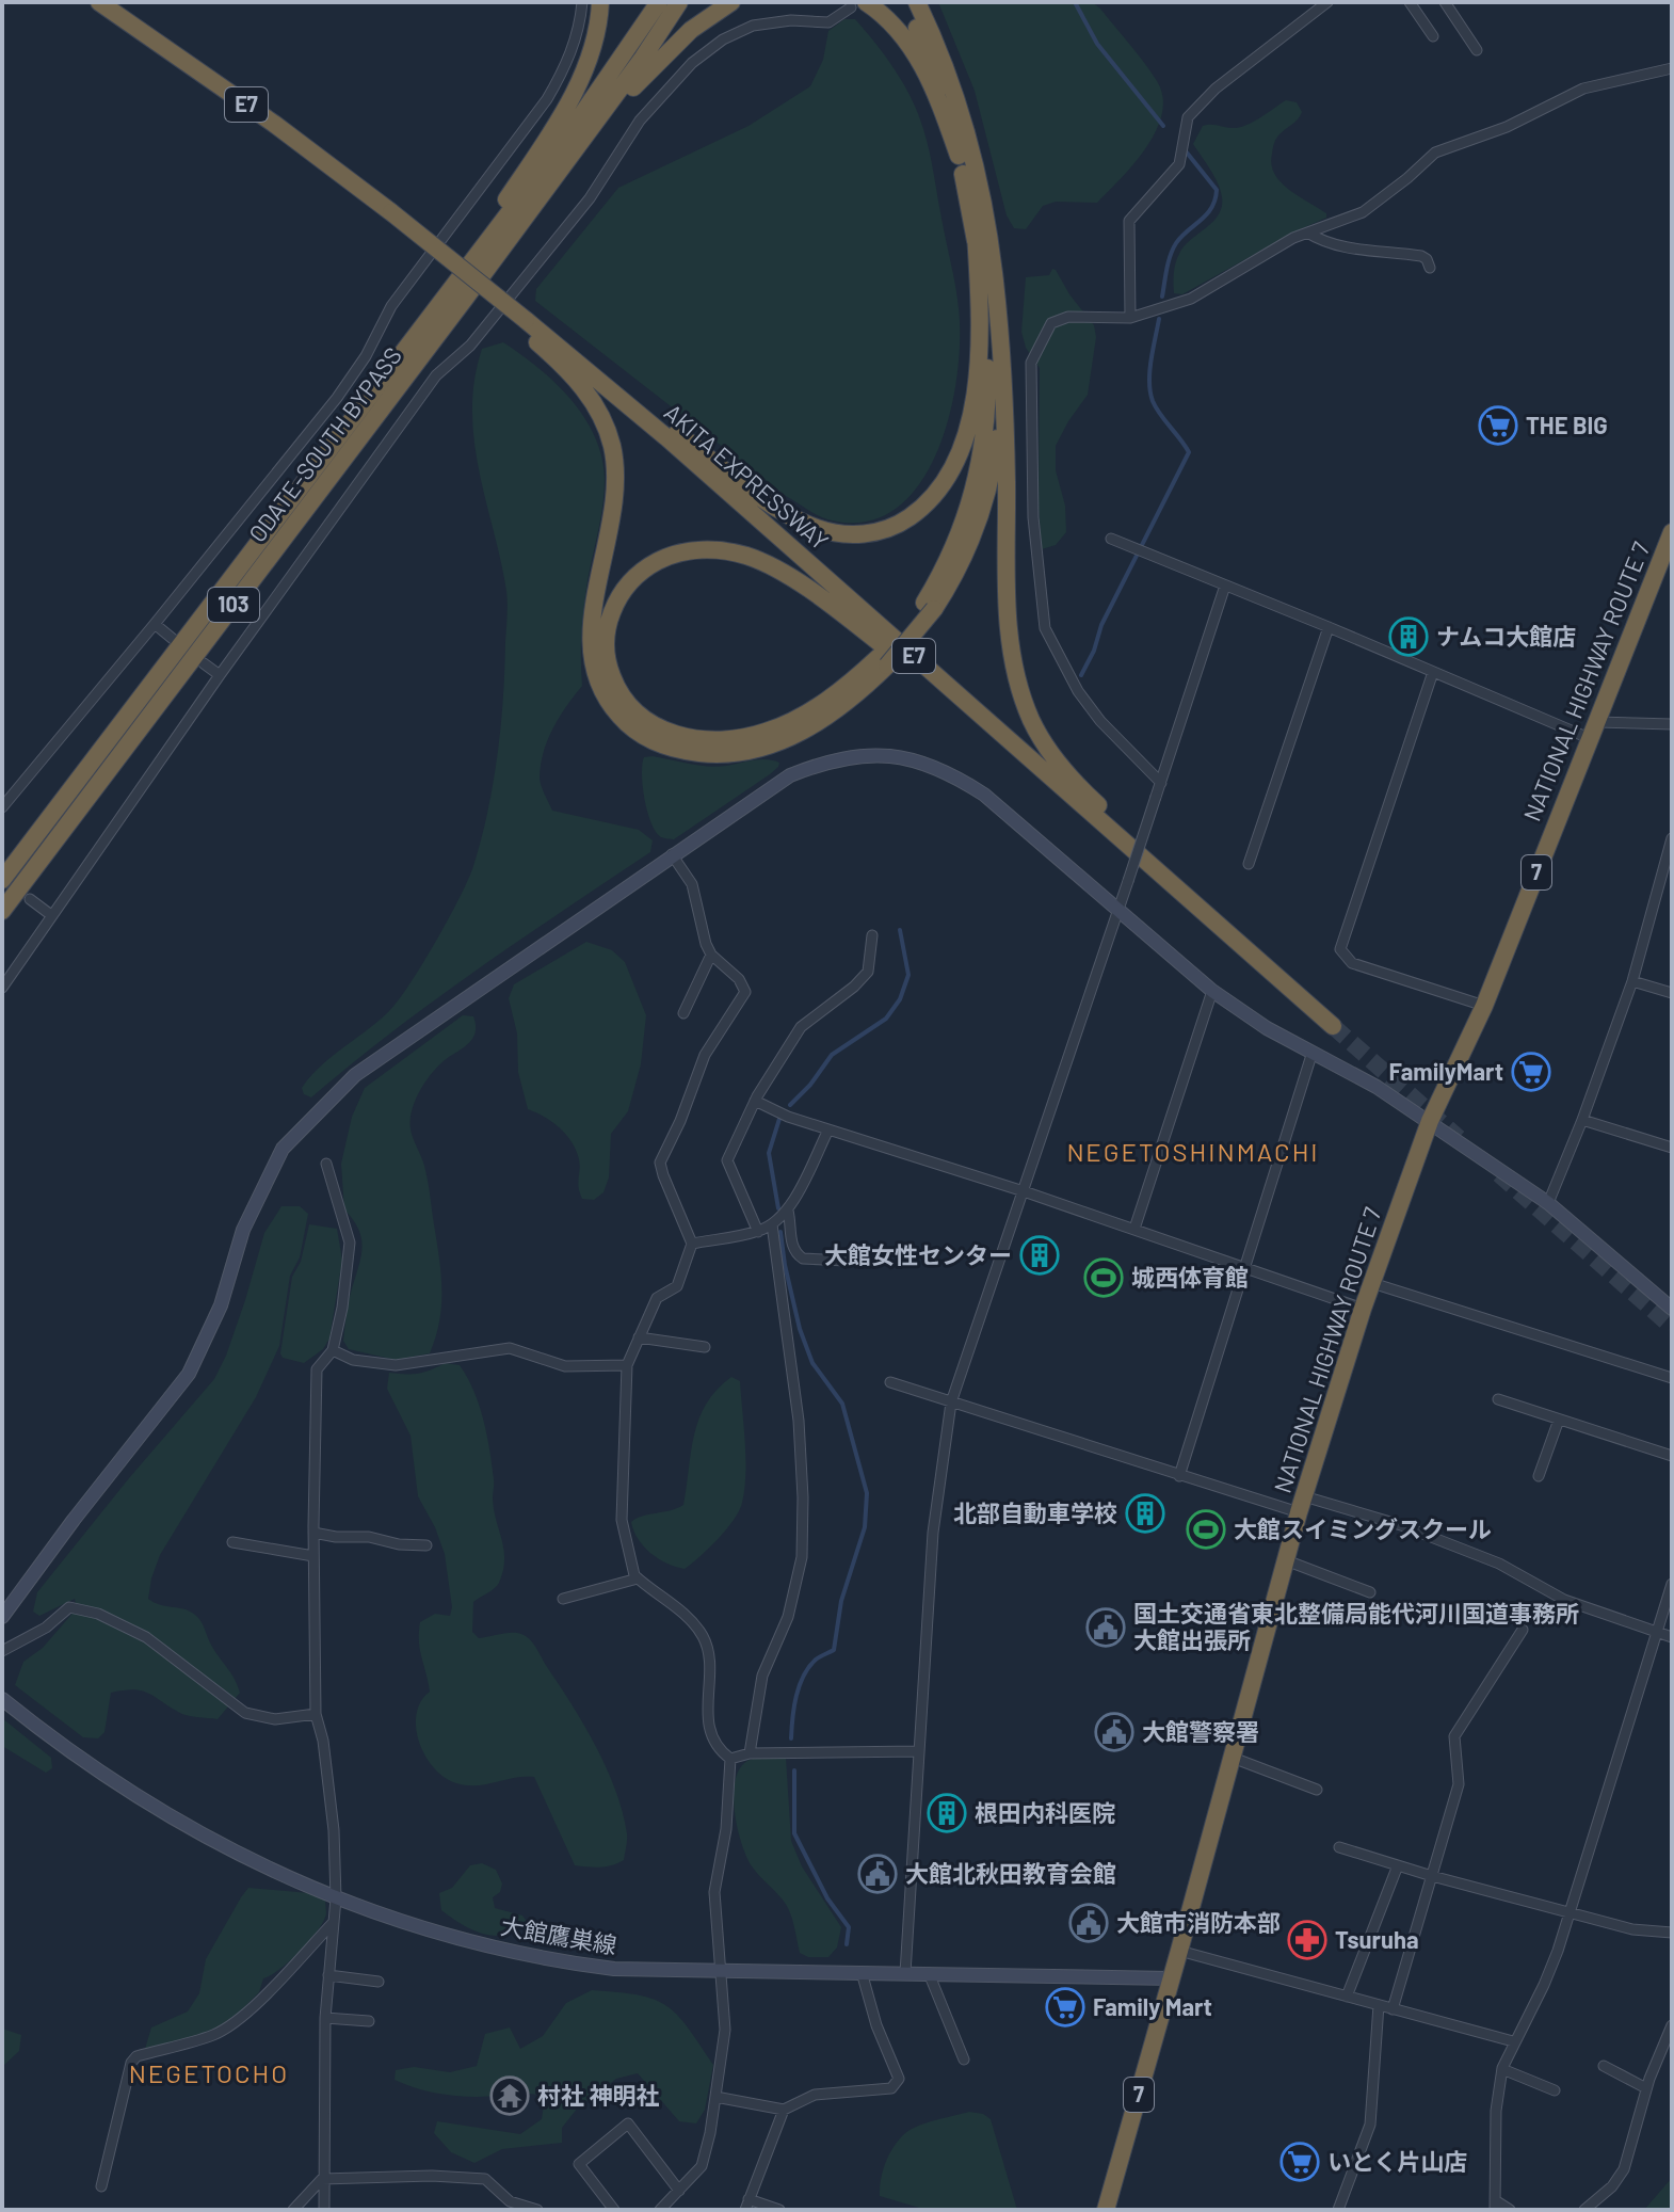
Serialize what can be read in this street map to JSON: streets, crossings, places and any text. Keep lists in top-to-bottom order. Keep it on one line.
{"streets":{"highway":["E7","ODATE-SOUTH BYPASS","AKITA EXPRESSWAY","103","NATIONAL HIGHWAY ROUTE 7","7"],"street":["大館鷹巣線"]},"crossings":[["NATIONAL HIGHWAY ROUTE 7","大館鷹巣線"]],"districts":["NEGETOSHINMACHI","NEGETOCHO"],"places":{"supermarket":["THE BIG","FamilyMart","Family Mart","いとく片山店"],"building":["ナムコ大館店","大館女性センター","北部自動車学校","根田内科医院"],"sports":["城西体育館","大館スイミングスクール"],"public building":["国土交通省東北整備局能代河川国道事務所 大館出張所","大館警察署","大館北秋田教育会館","大館市消防本部"],"pharmacy":["Tsuruha"],"temple":["村社 神明社"]}}
